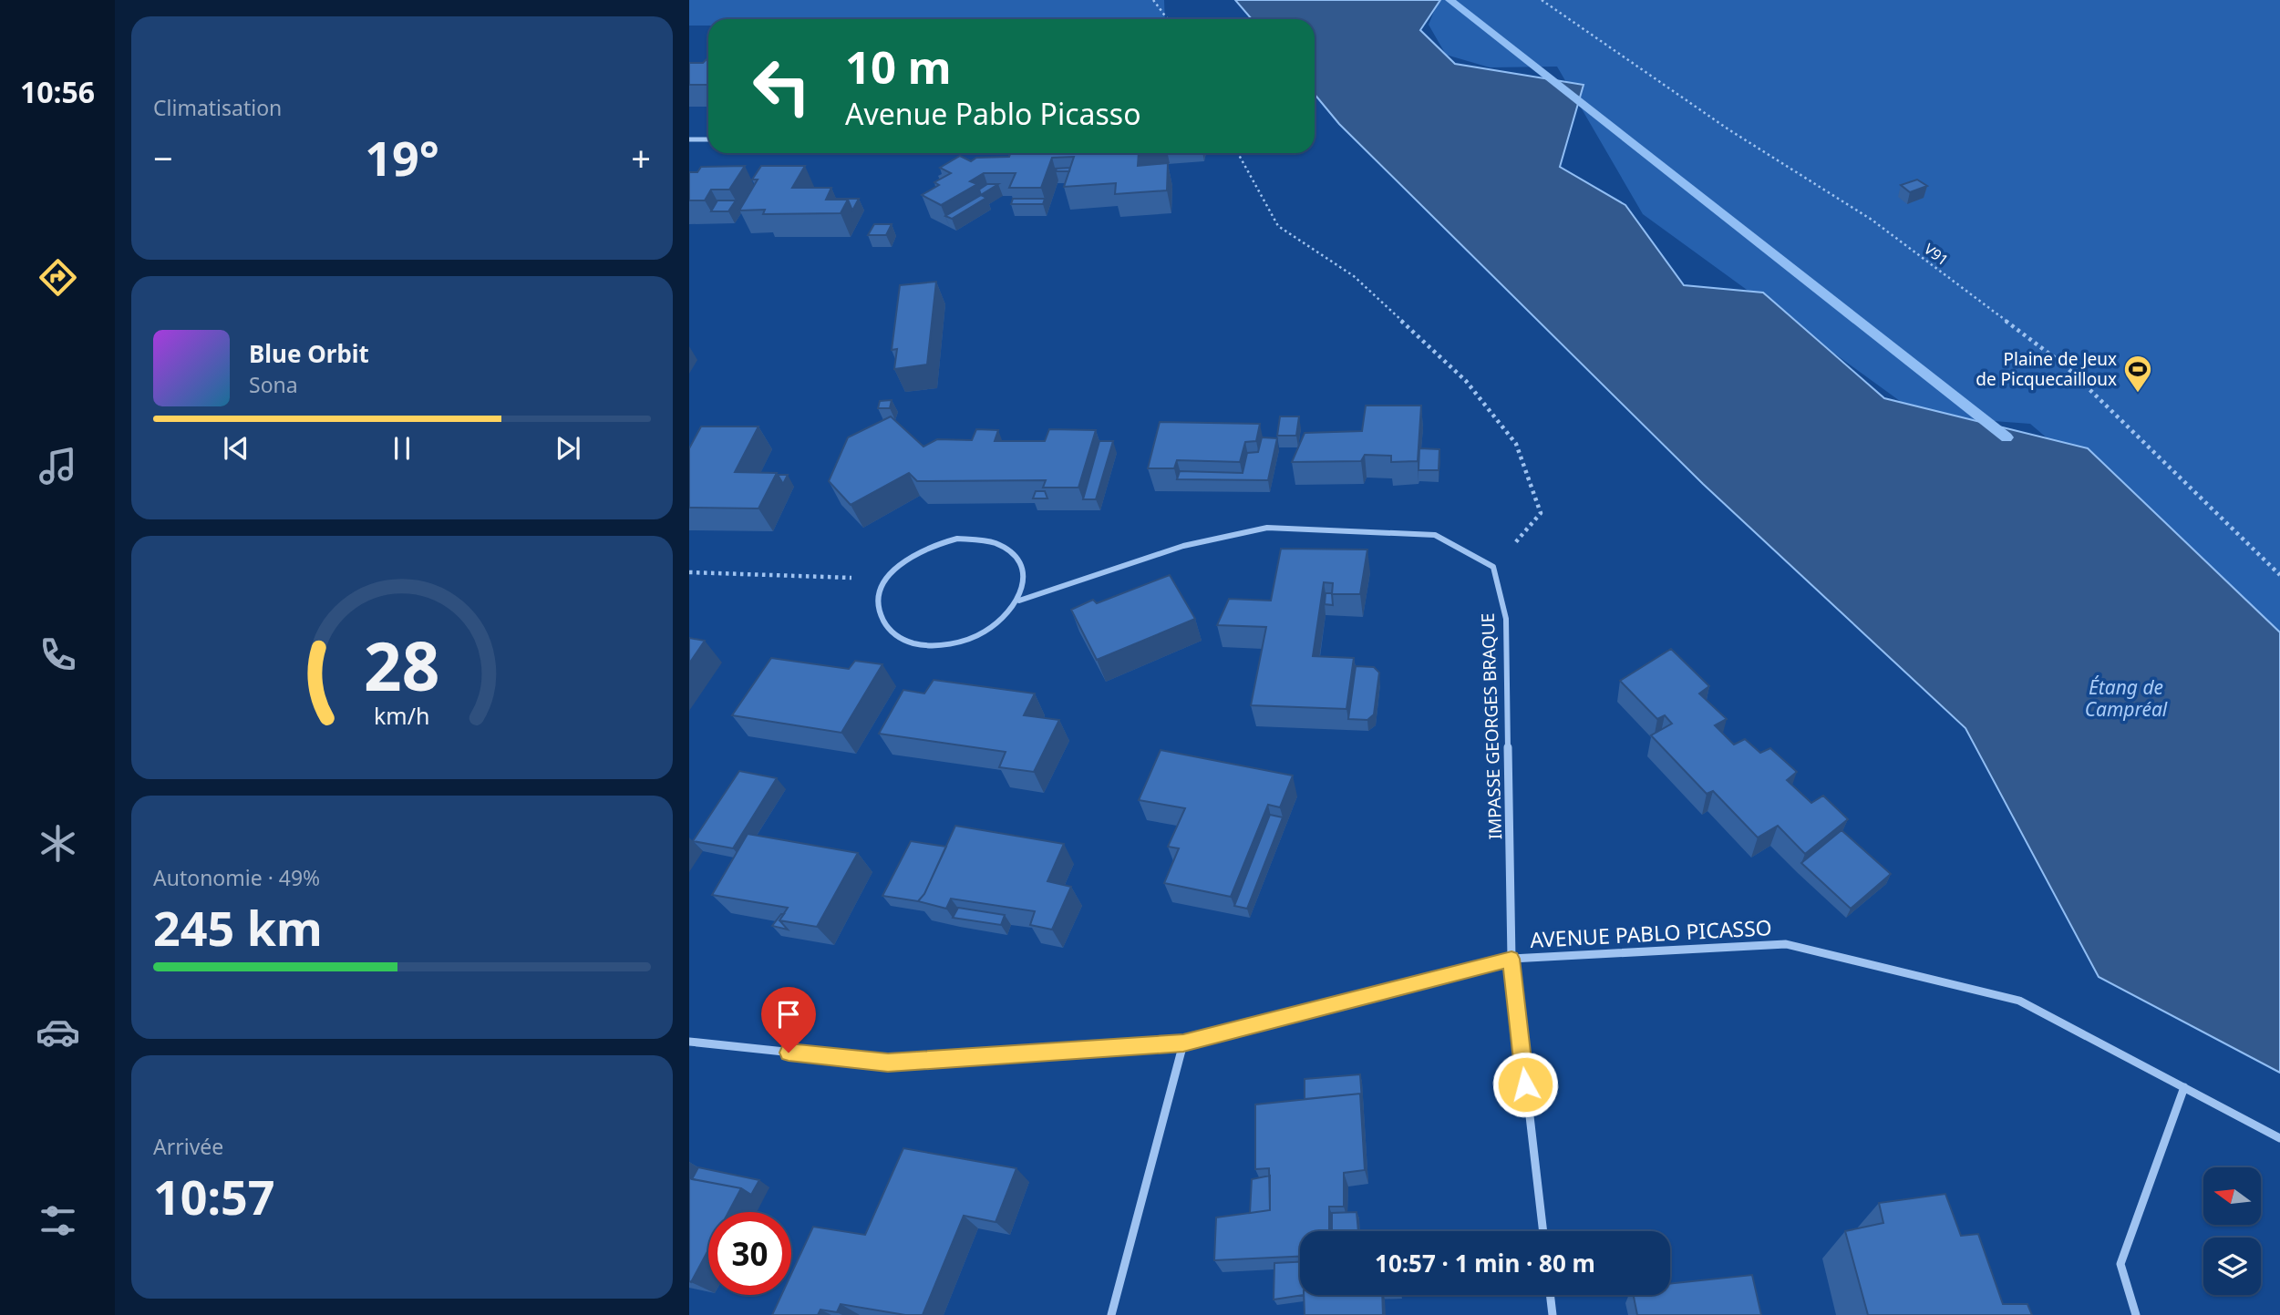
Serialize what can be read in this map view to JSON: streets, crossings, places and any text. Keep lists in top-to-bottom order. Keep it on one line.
{"streets":{"street":["IMPASSE GEORGES BRAQUE","AVENUE PABLO PICASSO"],"path":["V91"]},"crossings":[["IMPASSE GEORGES BRAQUE","AVENUE PABLO PICASSO"]],"water":["Étang de Campréal"],"places":{"sports":["Plaine de Jeux de Picquecailloux"]},"north":"left","page":{"tabs":"10:56","tile":["Climatisation",["Autonomie · 49%","245 km"],["Arrivée","10:57"]],"turn":["10 m","Avenue Pablo Picasso"],"heat":["−","19°","+"],"song":["Blue Orbit","Sona"],"limit":"30","trip":"10:57 · 1 min · 80 m","gauge":["28","km/h"]}}
